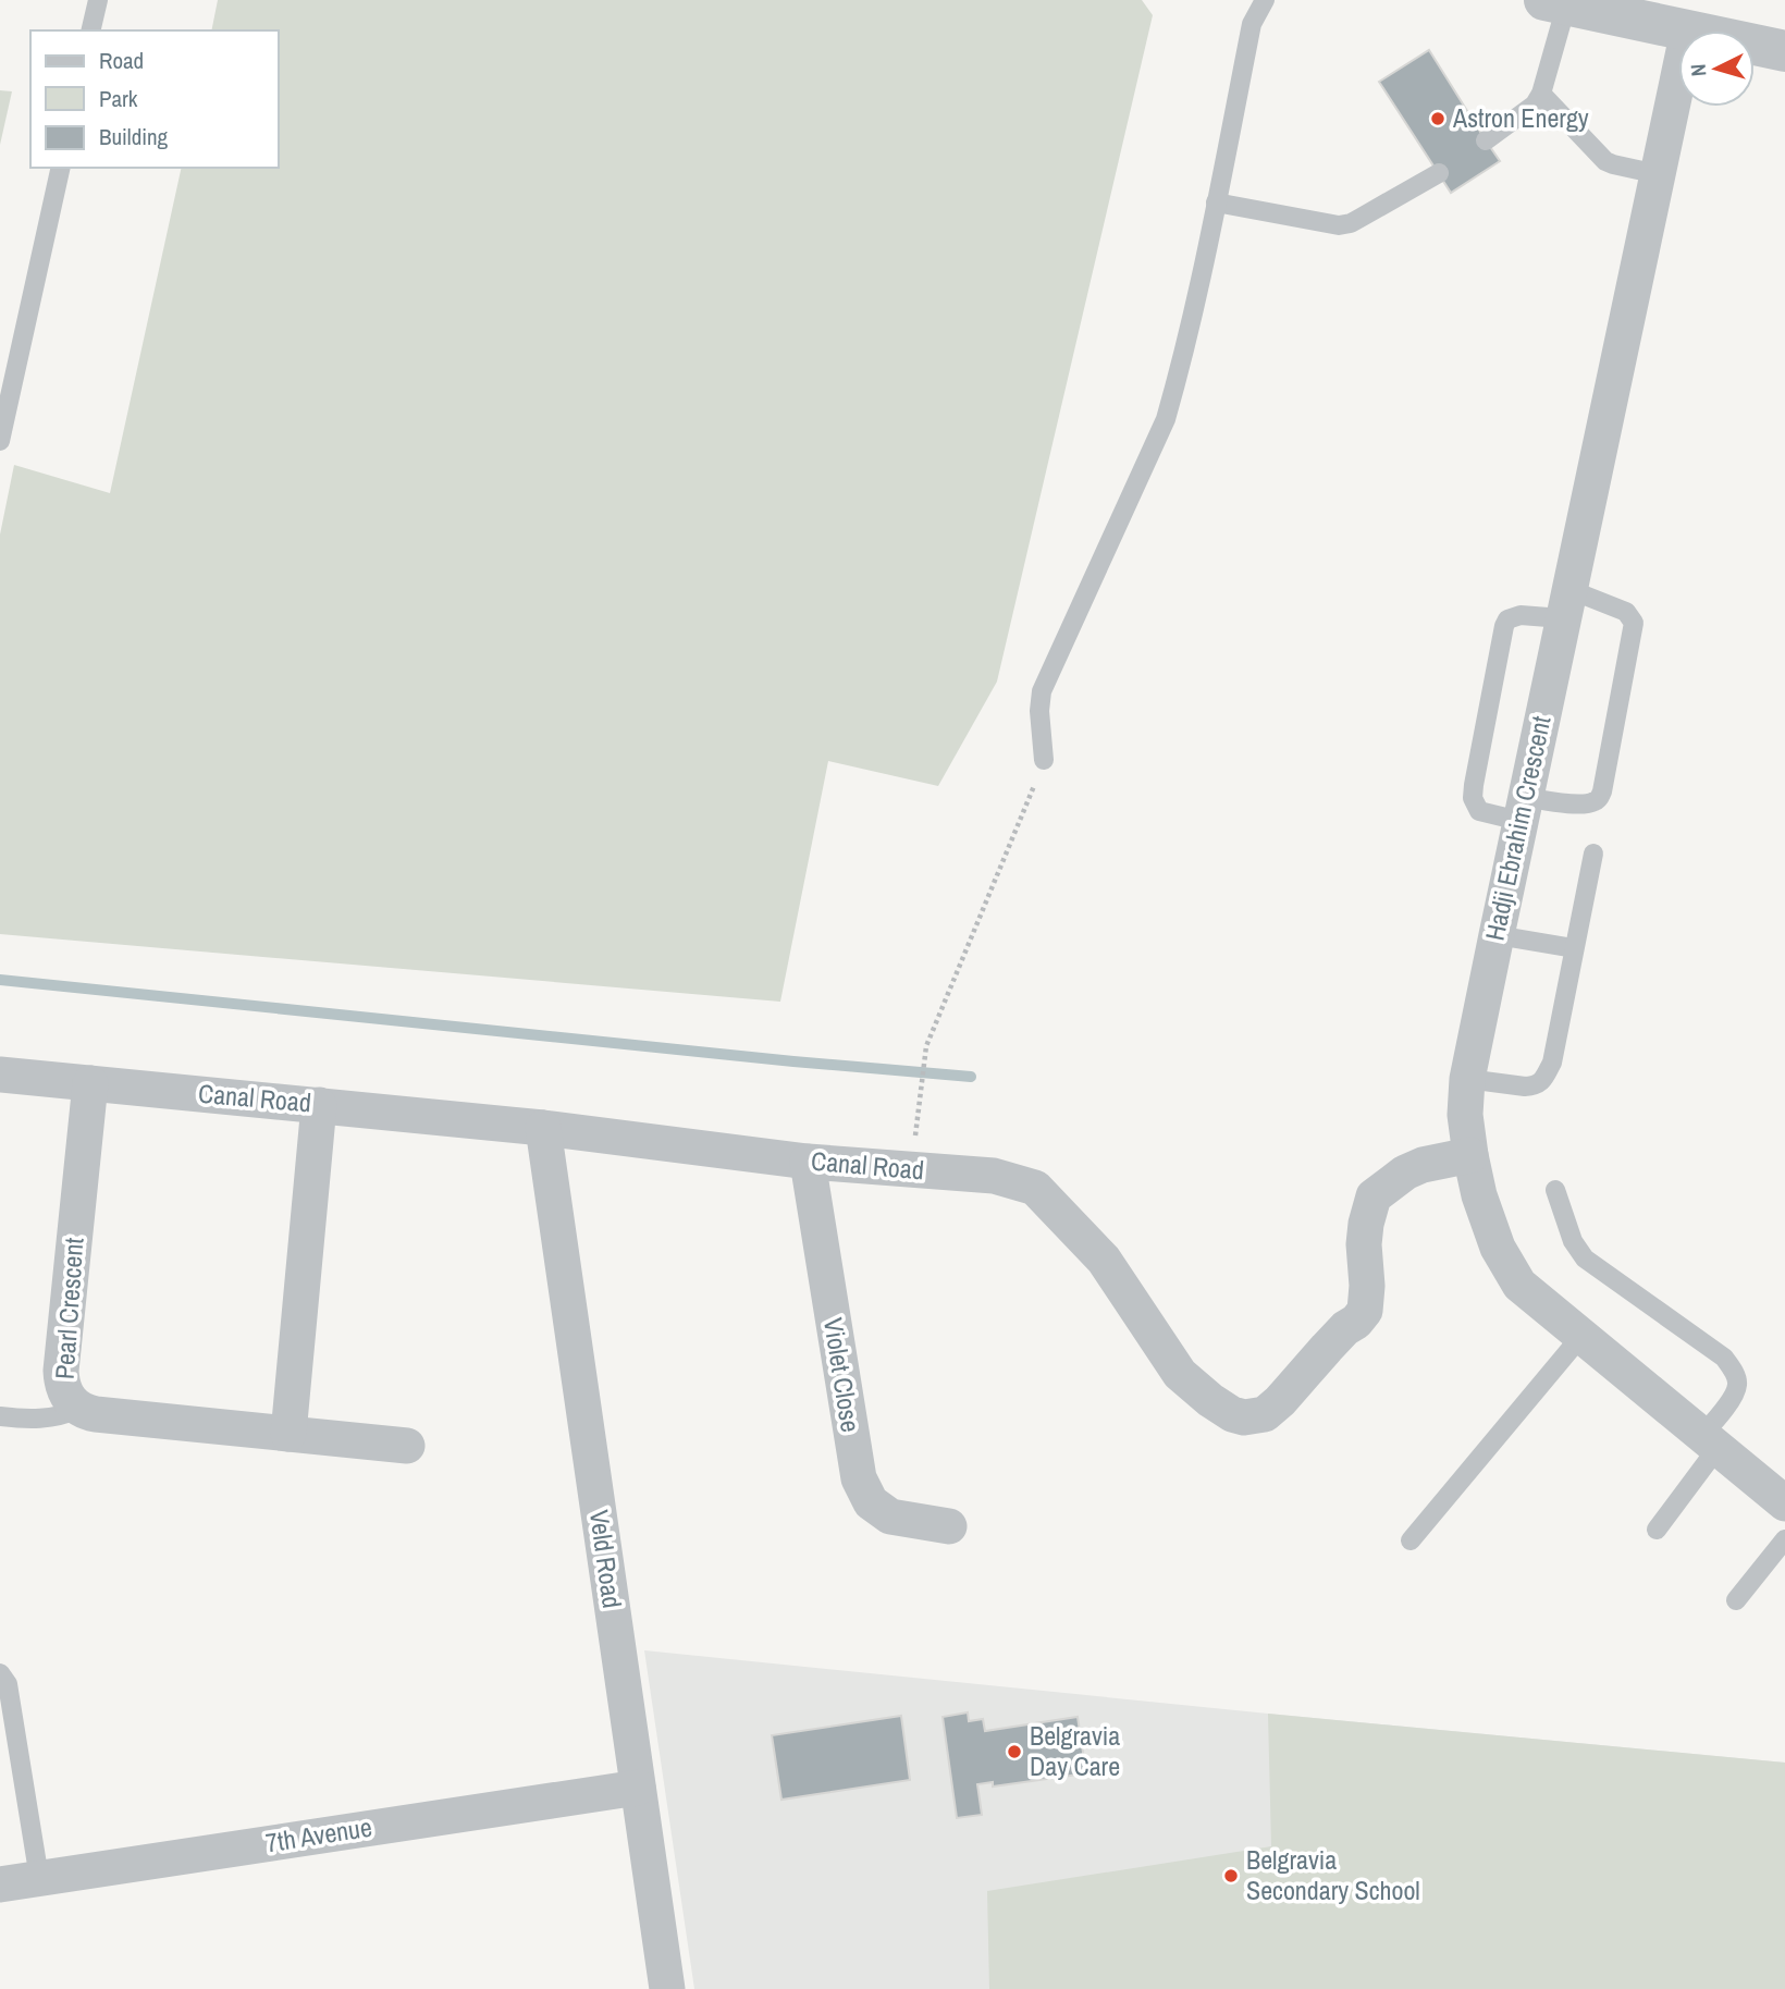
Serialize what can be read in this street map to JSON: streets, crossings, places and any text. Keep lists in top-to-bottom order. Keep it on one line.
{"streets":{"street":["Hadji Ebrahim Crescent","Canal Road","Pearl Crescent","Violet Close","Veld Road","7th Avenue"]},"crossings":[["Hadji Ebrahim Crescent","Canal Road"],["Canal Road","Pearl Crescent"],["Canal Road","Violet Close"],["Canal Road","Veld Road"],["Veld Road","7th Avenue"]],"places":["Astron Energy","Belgravia Day Care","Belgravia Secondary School"],"legend":["Road","Park","Building"],"north":"left"}
